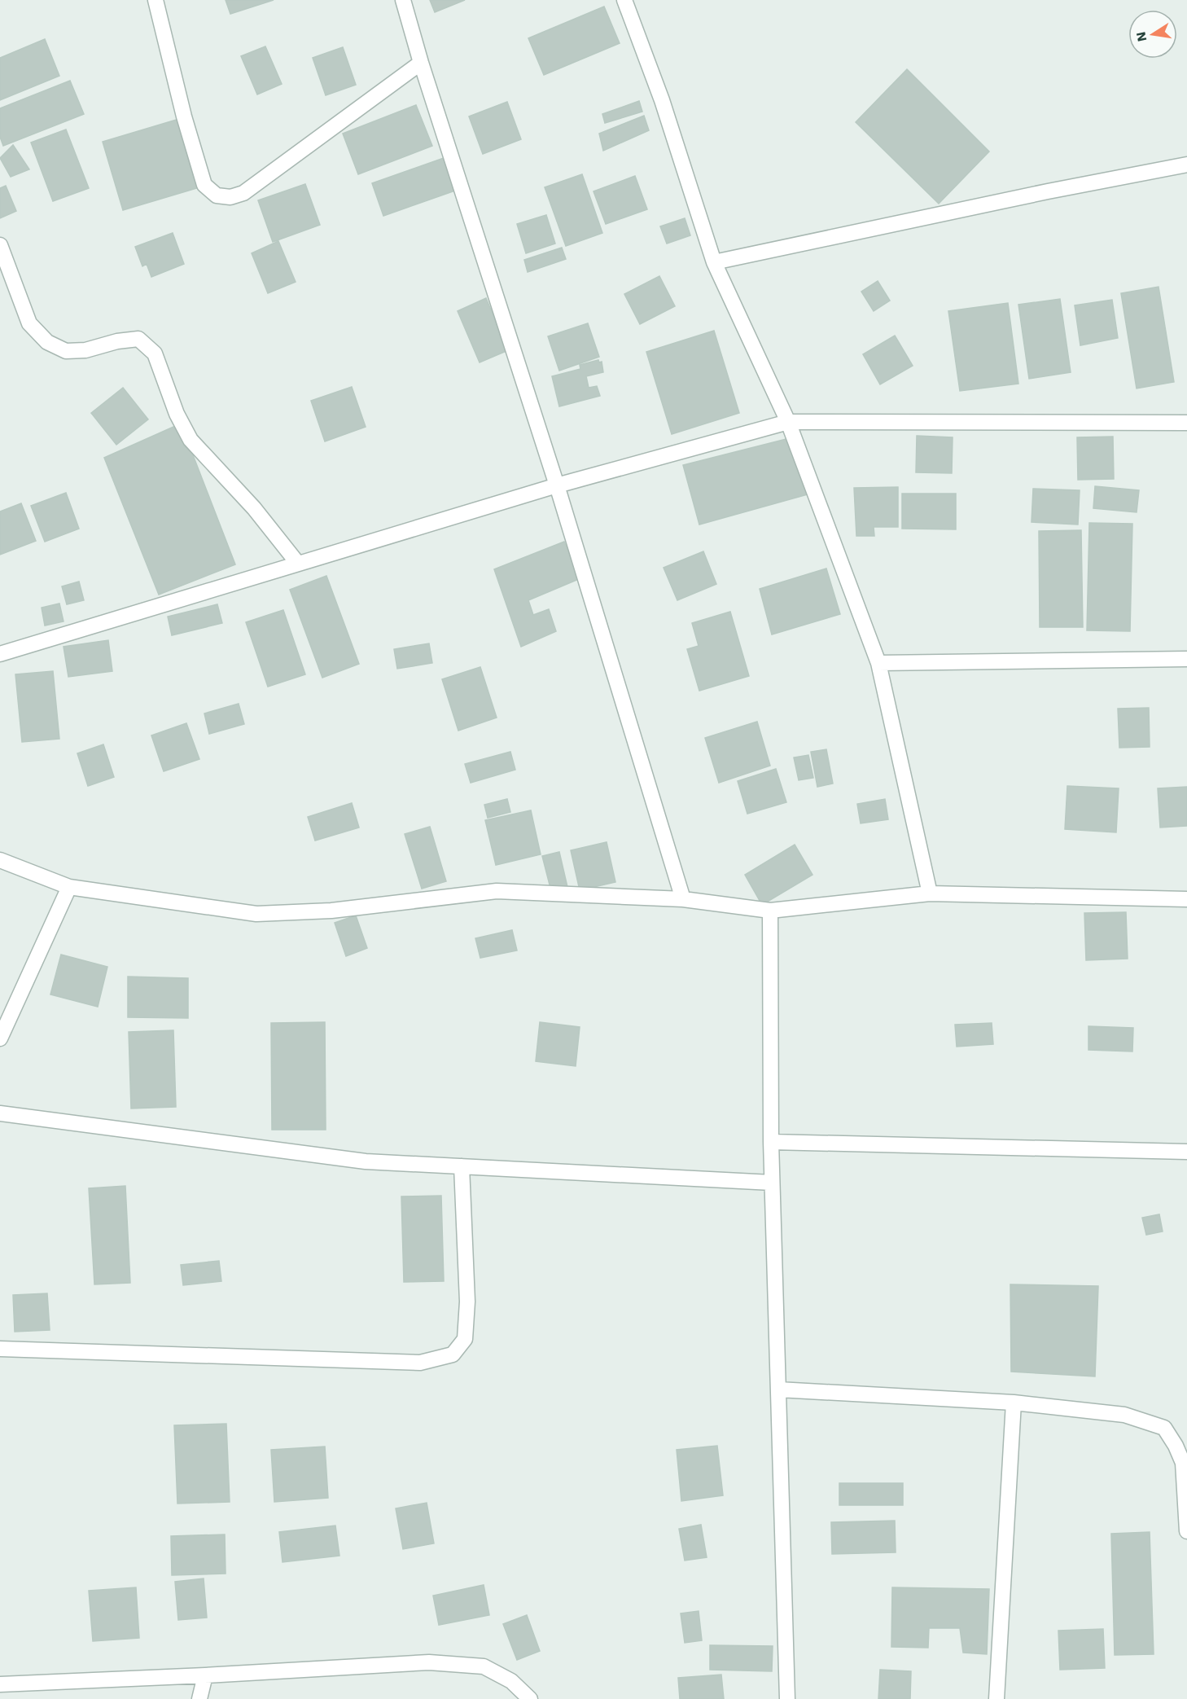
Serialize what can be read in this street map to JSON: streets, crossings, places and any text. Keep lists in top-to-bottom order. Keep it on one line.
{"north":"left"}
